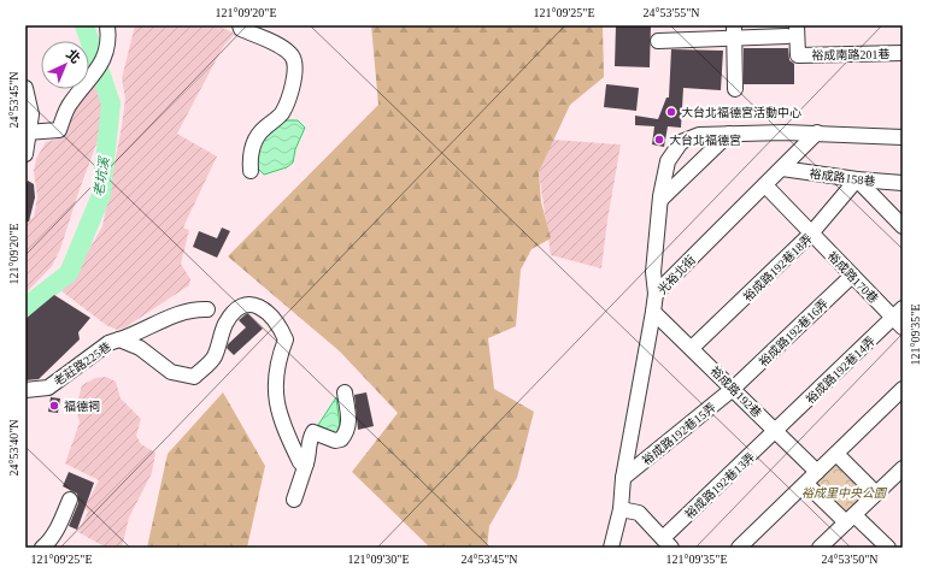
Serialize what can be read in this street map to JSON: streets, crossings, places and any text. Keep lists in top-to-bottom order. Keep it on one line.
{"streets":{"street":["裕成南路201巷","裕成路158巷","裕成路192巷18弄","光裕北街","裕成路170巷","裕成路192巷16弄","老莊路225巷","裕成路192巷14弄","裕成路192巷","裕成路192巷15弄","裕成路192巷13弄"]},"crossings":[["裕成路158巷","裕成路192巷18弄"],["裕成路158巷","光裕北街"],["裕成路192巷18弄","裕成路170巷"],["裕成路192巷18弄","裕成路192巷"],["光裕北街","裕成路170巷"],["光裕北街","裕成路192巷"],["光裕北街","裕成路192巷15弄"],["裕成路170巷","裕成路192巷16弄"],["裕成路170巷","裕成路192巷14弄"],["裕成路192巷16弄","裕成路192巷"],["裕成路192巷16弄","裕成路192巷15弄"],["裕成路192巷14弄","裕成路192巷"],["裕成路192巷14弄","裕成路192巷13弄"],["裕成路192巷","裕成路192巷15弄"],["裕成路192巷","裕成路192巷13弄"]],"water":["老坑溪"],"parks":["裕成里中央公園"],"places":["大台北福德宮活動中心","大台北福德宮","福德祠"],"north":"top right","coordinates":["121°09'20\"E","121°09'25\"E","24°53'55\"N","24°53'45\"N","121°09'35\"E","24°53'40\"N","121°09'30\"E","24°53'50\"N"]}
